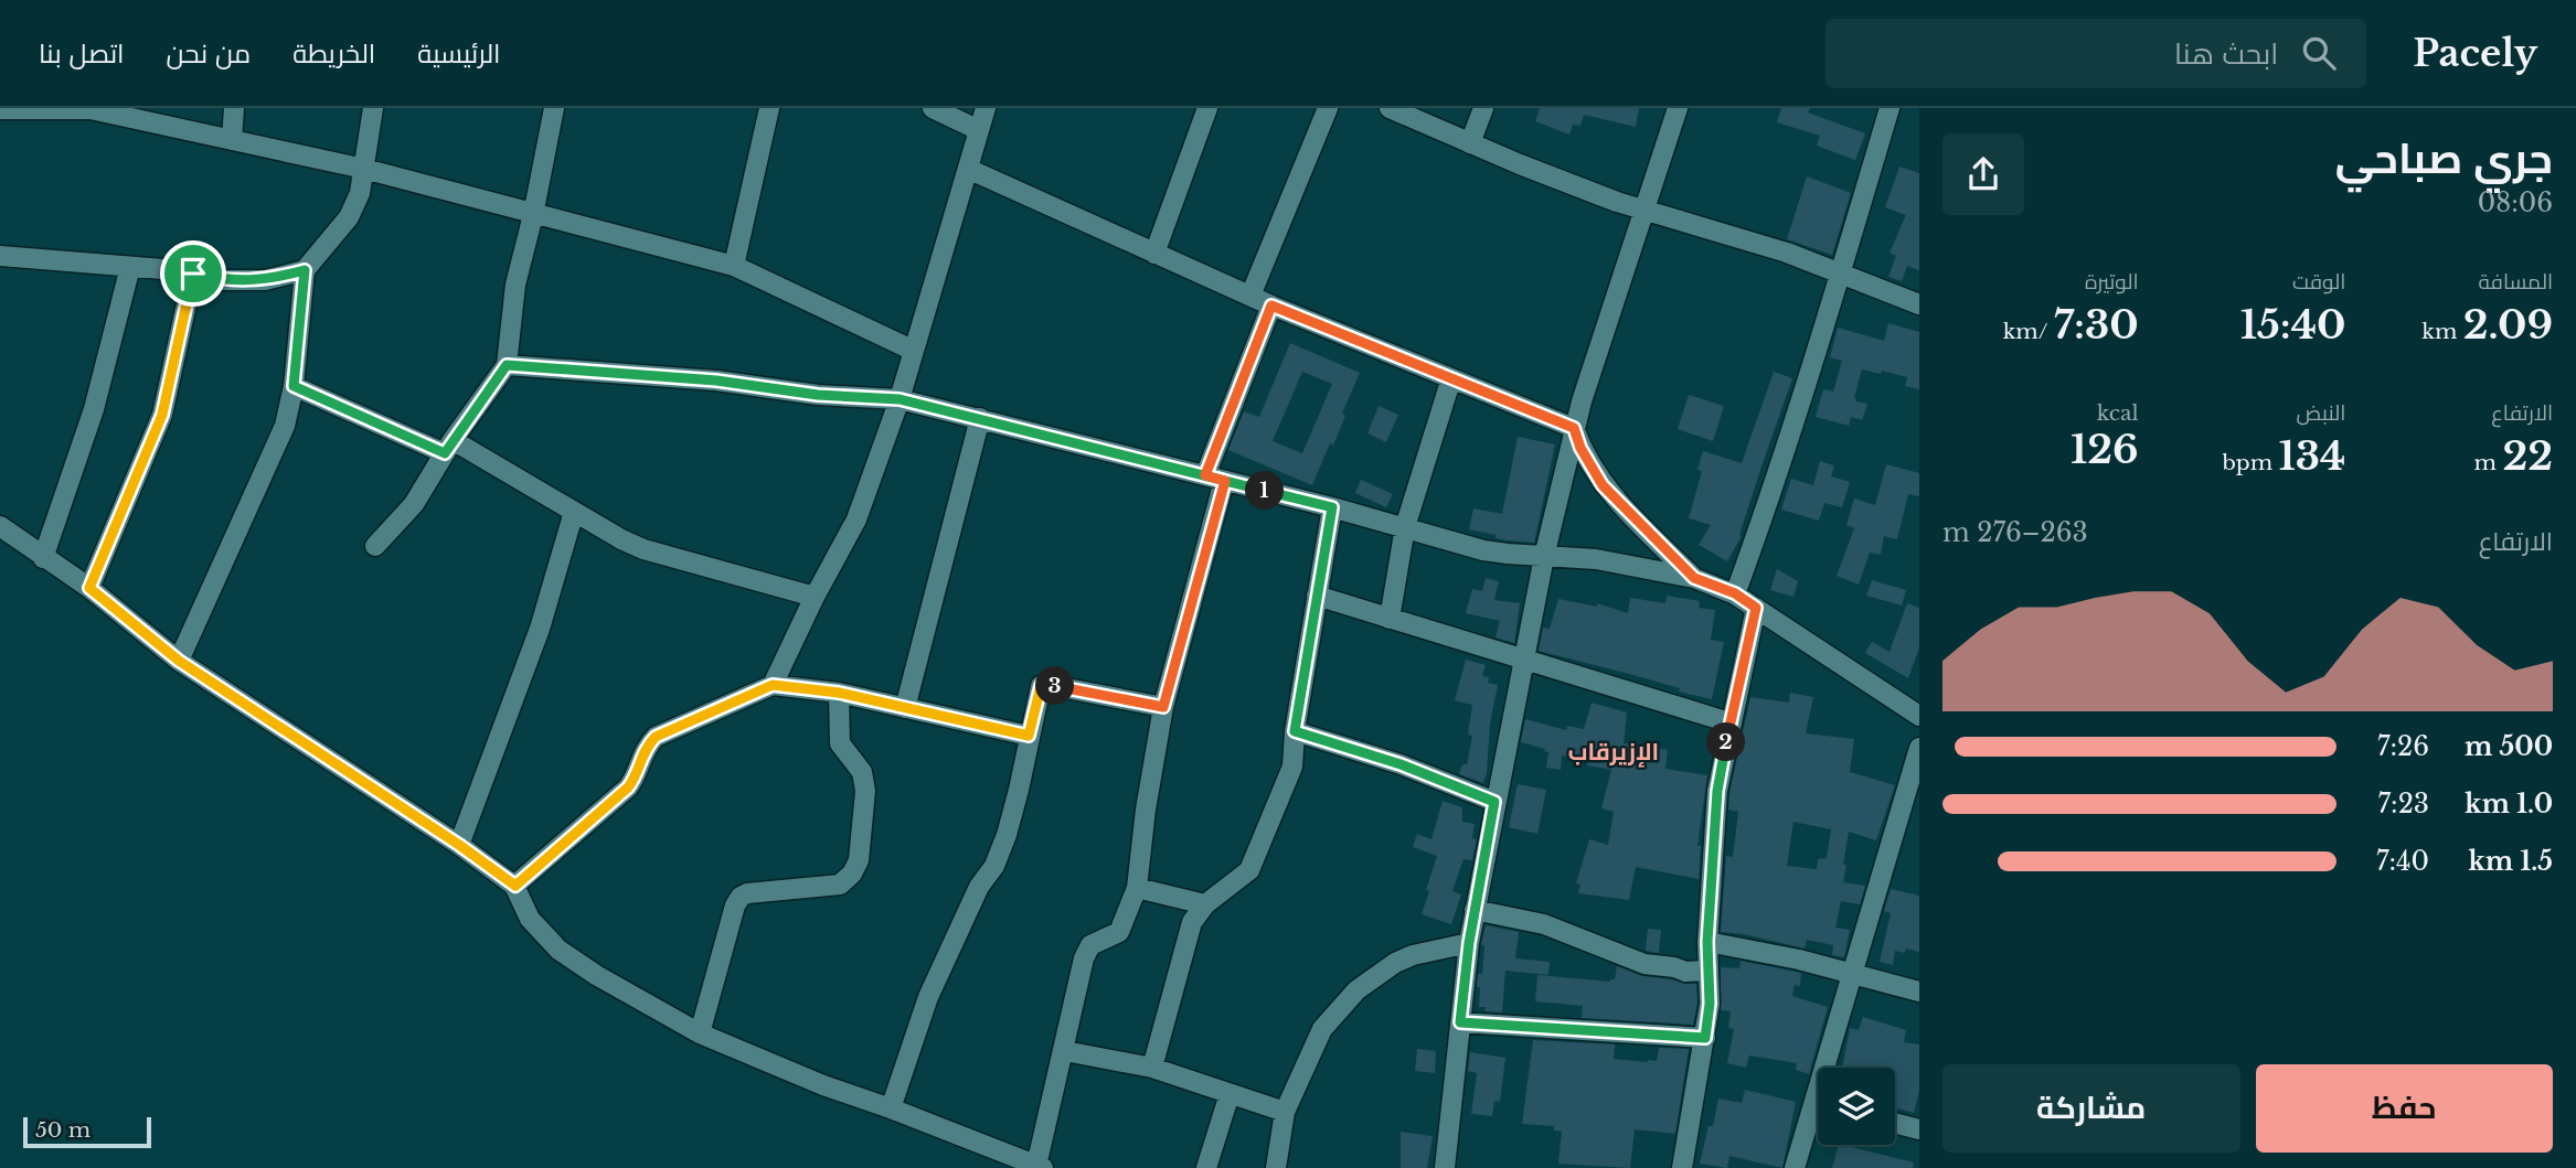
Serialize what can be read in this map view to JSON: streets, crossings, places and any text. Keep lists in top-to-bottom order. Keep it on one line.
{"districts":["الإزيرقاب"],"scale_bar":"50 m","page":{"header":"Pacely","search":"ابحث هنا","nav":["الرئيسية","الخريطة","من نحن","اتصل بنا"],"heading":["جري صباحي","08:06"],"stats":[["المسافة","2.09 km"],["الوقت","15:40"],["الوتيرة","7:30 /km"],["الارتفاع","22 m"],["النبض","134 bpm"],["kcal","126"]],"pins":["1","3","2"],"chart":["الارتفاع","263–276 m"],"list":[{"name":"500 m","note":"7:26"},{"name":"1.0 km","note":"7:23"},{"name":"1.5 km","note":"7:40"}],"buttons":["حفظ","مشاركة"],"scale":"50 m"}}
